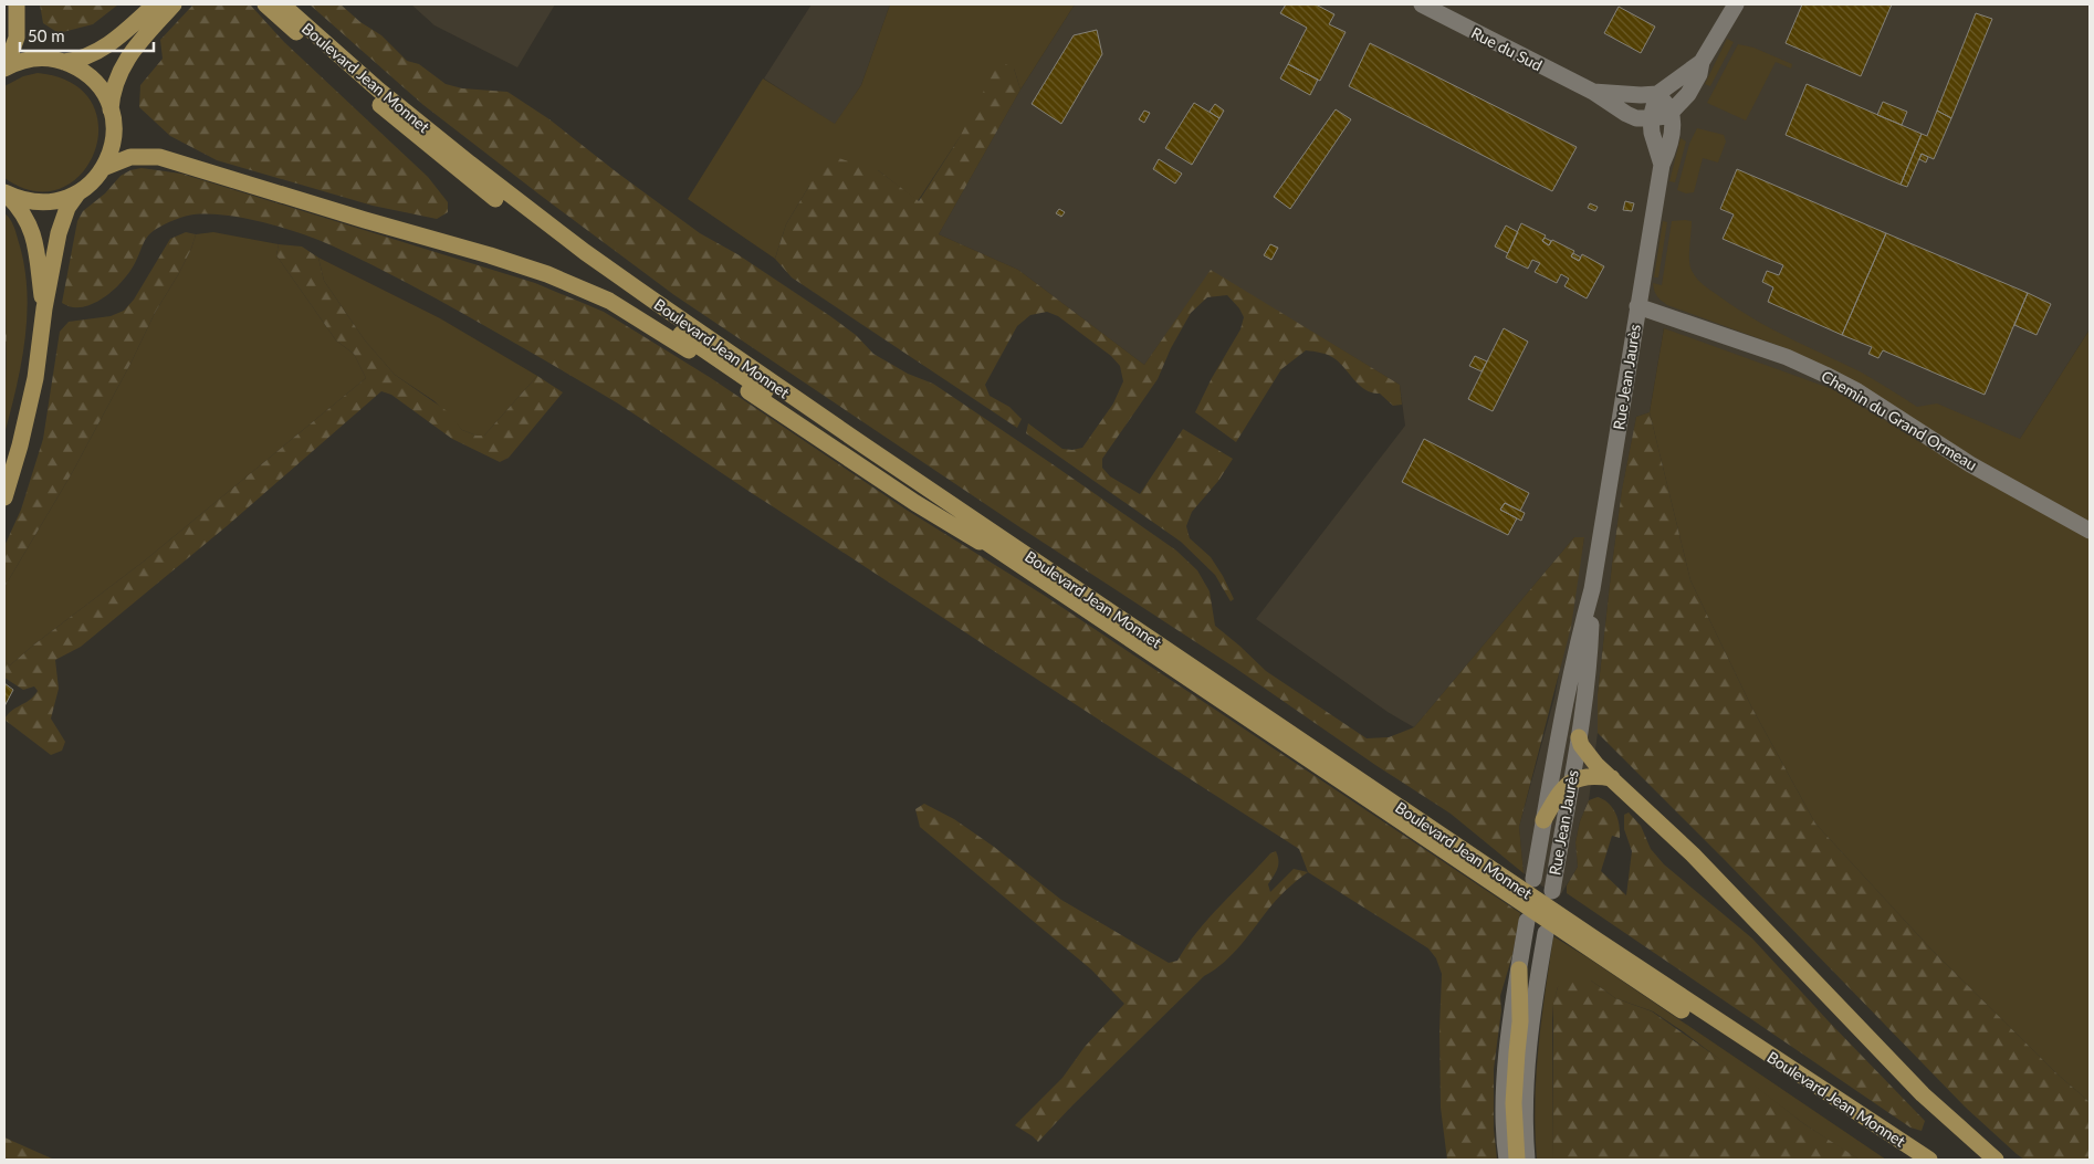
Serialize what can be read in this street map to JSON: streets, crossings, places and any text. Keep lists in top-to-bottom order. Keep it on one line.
{"streets":{"main road":["Boulevard Jean Monnet"],"street":["Rue du Sud","Rue Jean Jaurès","Chemin du Grand Ormeau"]},"crossings":[["Rue du Sud","Rue Jean Jaurès"],["Rue Jean Jaurès","Chemin du Grand Ormeau"]],"scale_bar":"50 m"}
